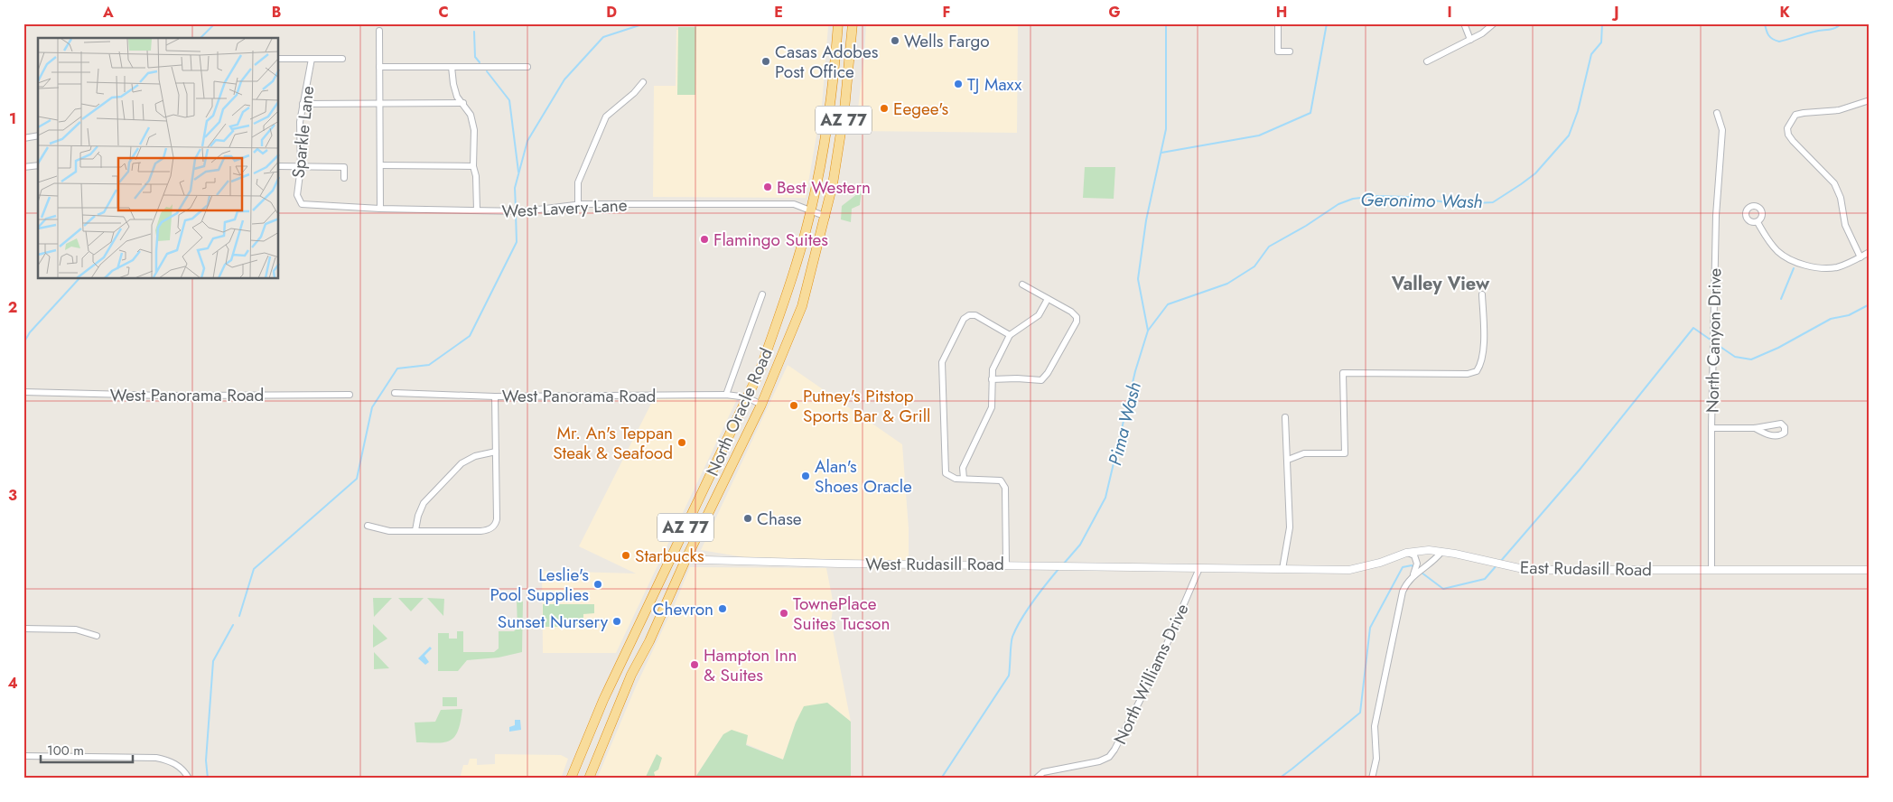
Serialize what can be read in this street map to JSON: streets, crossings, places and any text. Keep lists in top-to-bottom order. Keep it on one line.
{"streets":{"highway":["AZ 77","North Oracle Road"],"street":["Sparkle Lane","West Lavery Lane","North Canyon Drive","West Panorama Road","West Rudasill Road","East Rudasill Road","North Williams Drive"]},"crossings":[["Sparkle Lane","West Lavery Lane"],["West Lavery Lane","North Oracle Road"],["North Canyon Drive","East Rudasill Road"],["West Panorama Road","North Oracle Road"],["North Oracle Road","West Rudasill Road"],["West Rudasill Road","East Rudasill Road"],["West Rudasill Road","North Williams Drive"],["East Rudasill Road","North Williams Drive"]],"districts":["Valley View"],"water":["Geronimo Wash","Pima Wash"],"places":["Wells Fargo","Casas Adobes Post Office","TJ Maxx","Eegee's","Best Western","Flamingo Suites","Putney's Pitstop Sports Bar & Grill","Mr. An's Teppan Steak & Seafood","Alan's Shoes Oracle","Chase","Starbucks","Leslie's Pool Supplies","Chevron","TownePlace Suites Tucson","Sunset Nursery","Hampton Inn & Suites"],"scale_bar":"100 m","grid":{"columns":["A","B","C","D","E","F","G","H","I","J","K"],"rows":["1","2","3","4"]}}
